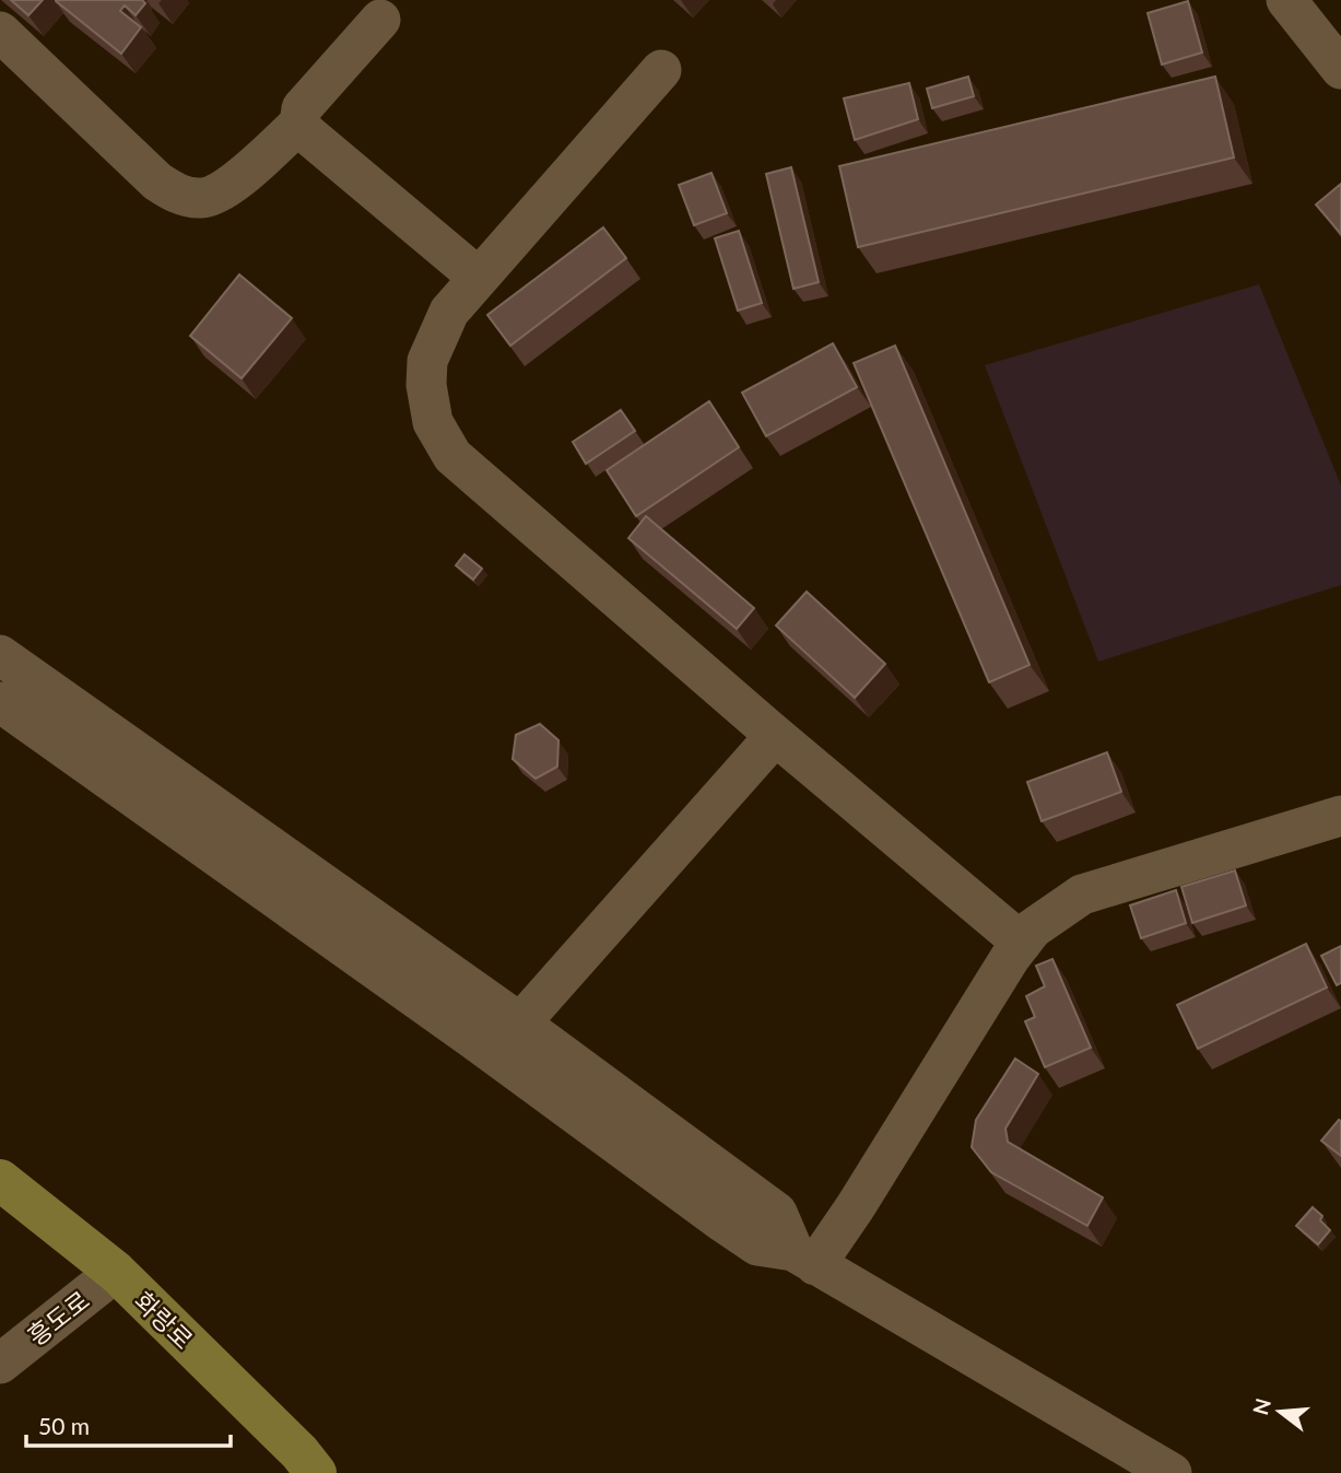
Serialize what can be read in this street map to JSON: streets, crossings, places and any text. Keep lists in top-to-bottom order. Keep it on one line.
{"streets":{"main road":["화랑로"],"street":["흥도로"]},"crossings":[["흥도로","화랑로"]],"scale_bar":"50 m","north":"left"}
